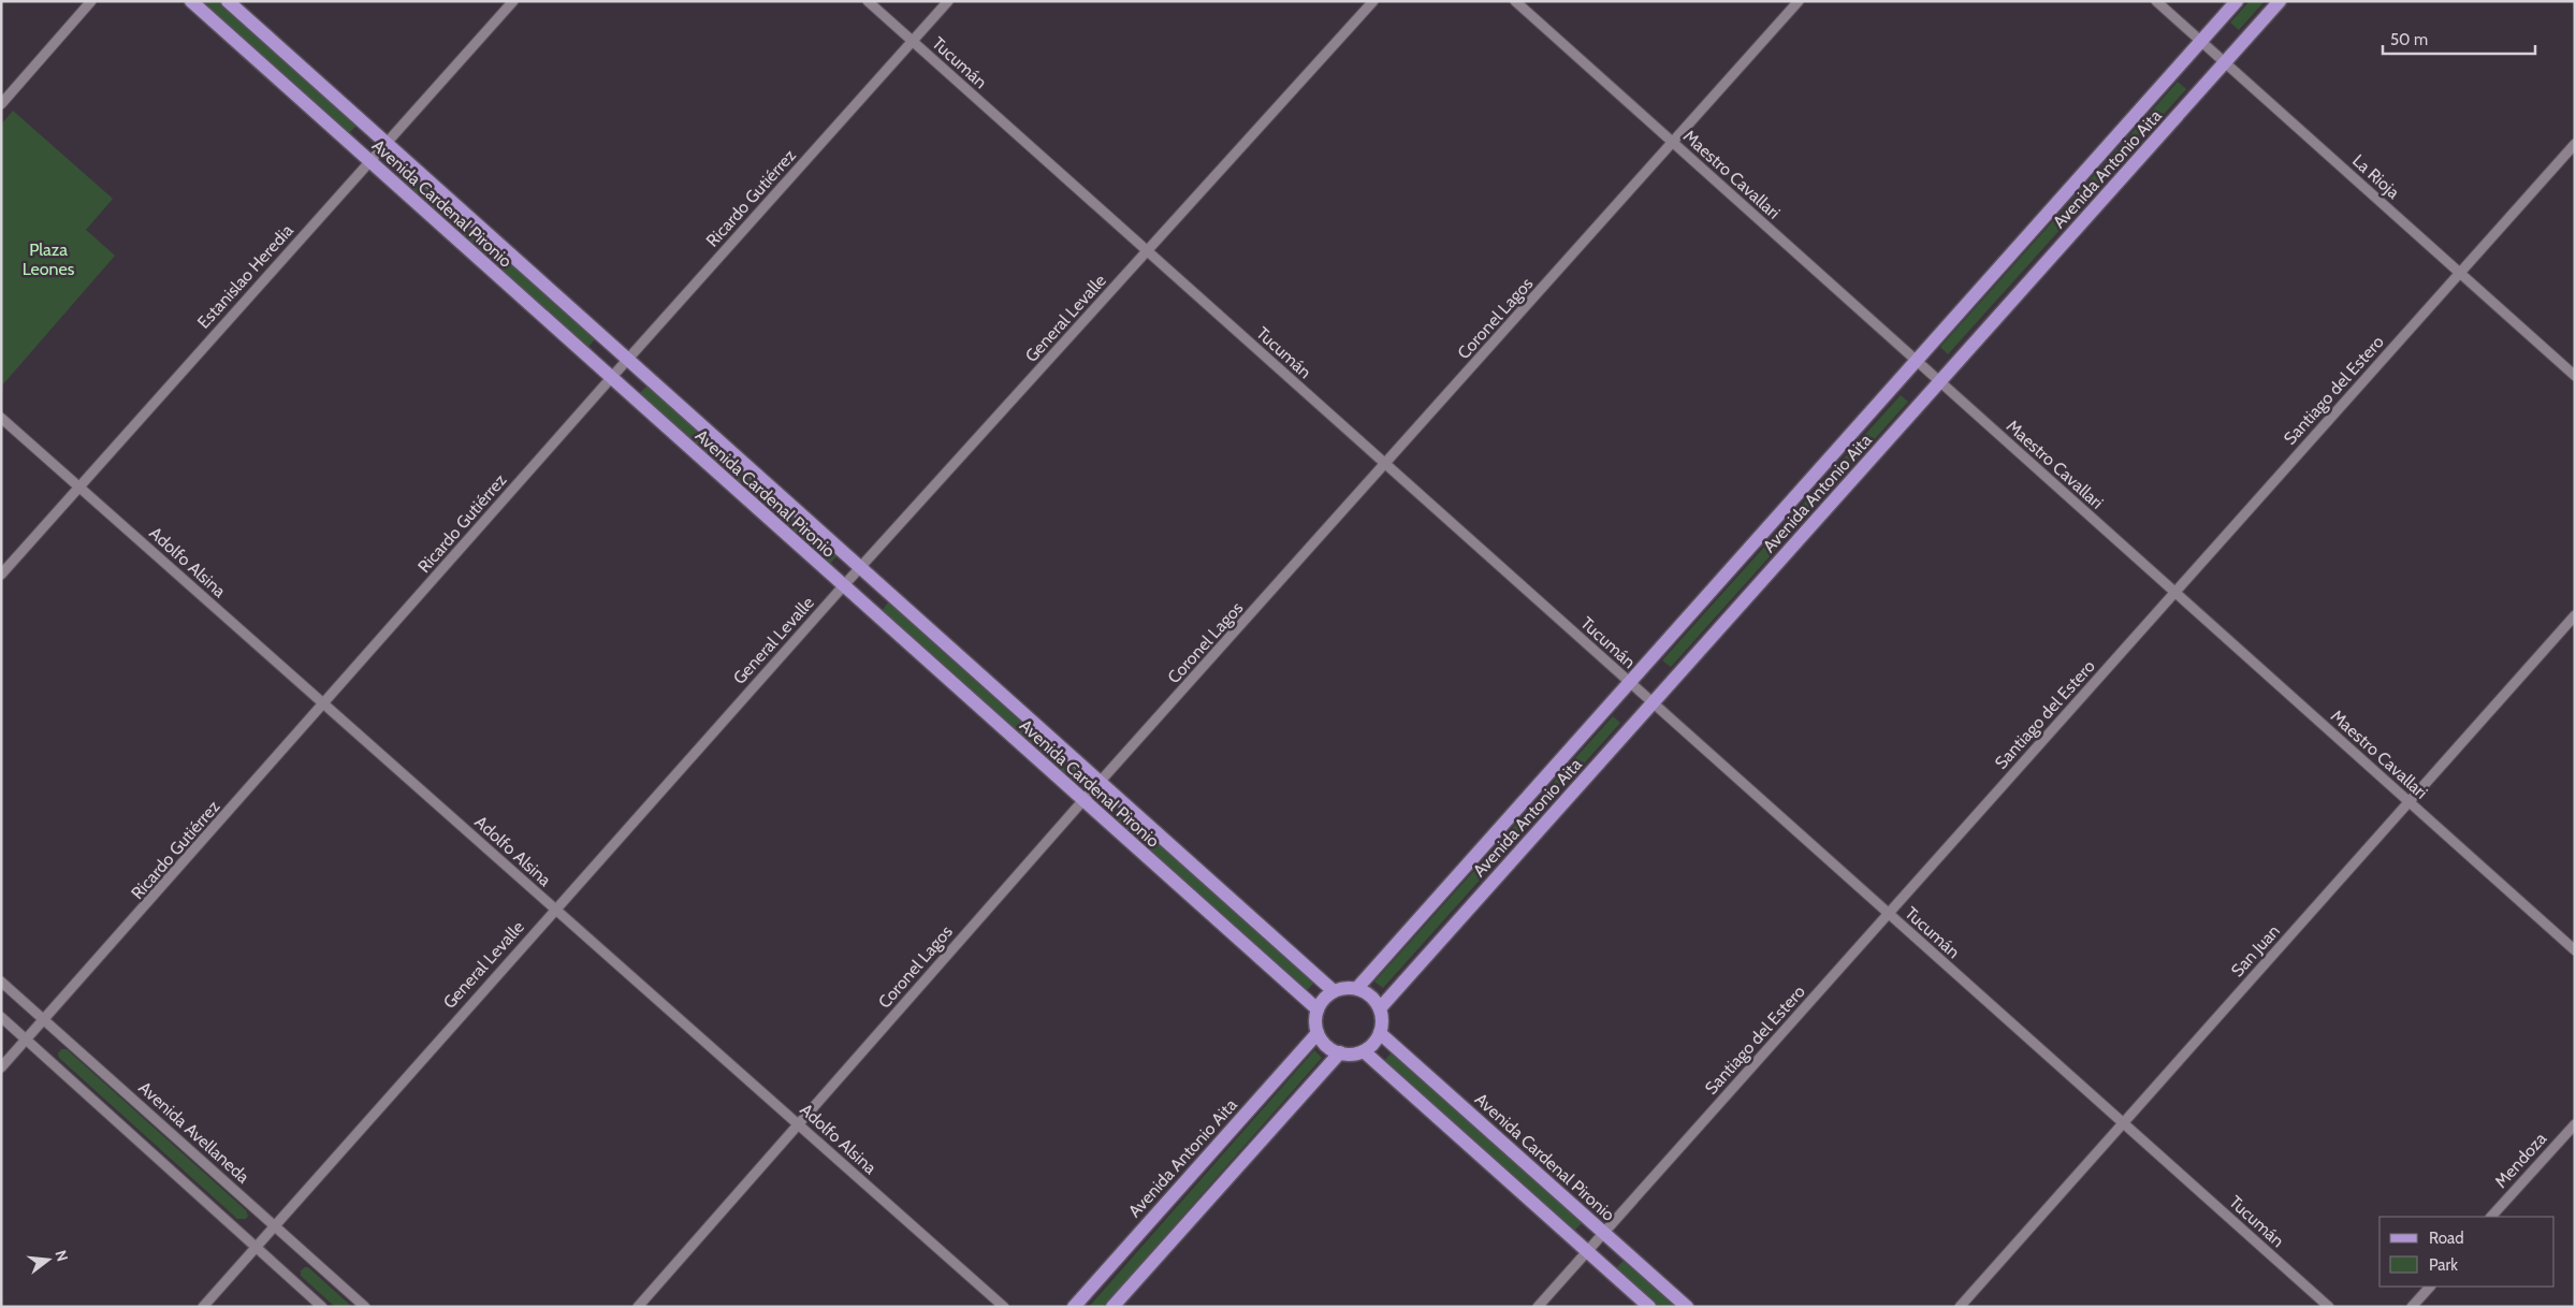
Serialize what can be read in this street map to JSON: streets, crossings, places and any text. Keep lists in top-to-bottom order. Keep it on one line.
{"streets":{"main road":["Avenida Antonio Aita","Avenida Cardenal Pironio"],"street":["Tucumán","Maestro Cavallari","La Rioja","Ricardo Gutiérrez","Estanislao Heredia","General Levalle","Coronel Lagos","Santiago del Estero","Adolfo Alsina","San Juan","Avenida Avellaneda","Mendoza"]},"crossings":[["Tucumán","Avenida Antonio Aita"],["Tucumán","Ricardo Gutiérrez"],["Tucumán","General Levalle"],["Tucumán","Coronel Lagos"],["Tucumán","Santiago del Estero"],["Tucumán","San Juan"],["Avenida Antonio Aita","Maestro Cavallari"],["Avenida Antonio Aita","La Rioja"],["Avenida Antonio Aita","Avenida Cardenal Pironio"],["Maestro Cavallari","Coronel Lagos"],["Maestro Cavallari","Santiago del Estero"],["Maestro Cavallari","San Juan"],["La Rioja","Santiago del Estero"],["Ricardo Gutiérrez","Avenida Cardenal Pironio"],["Ricardo Gutiérrez","Adolfo Alsina"],["Ricardo Gutiérrez","Avenida Avellaneda"],["Avenida Cardenal Pironio","Estanislao Heredia"],["Avenida Cardenal Pironio","General Levalle"],["Avenida Cardenal Pironio","Coronel Lagos"],["Avenida Cardenal Pironio","Santiago del Estero"],["Estanislao Heredia","Adolfo Alsina"],["General Levalle","Adolfo Alsina"],["General Levalle","Avenida Avellaneda"],["Coronel Lagos","Adolfo Alsina"]],"parks":["Plaza Leones"],"legend":["Road","Park"],"scale_bar":"50 m","north":"right"}
